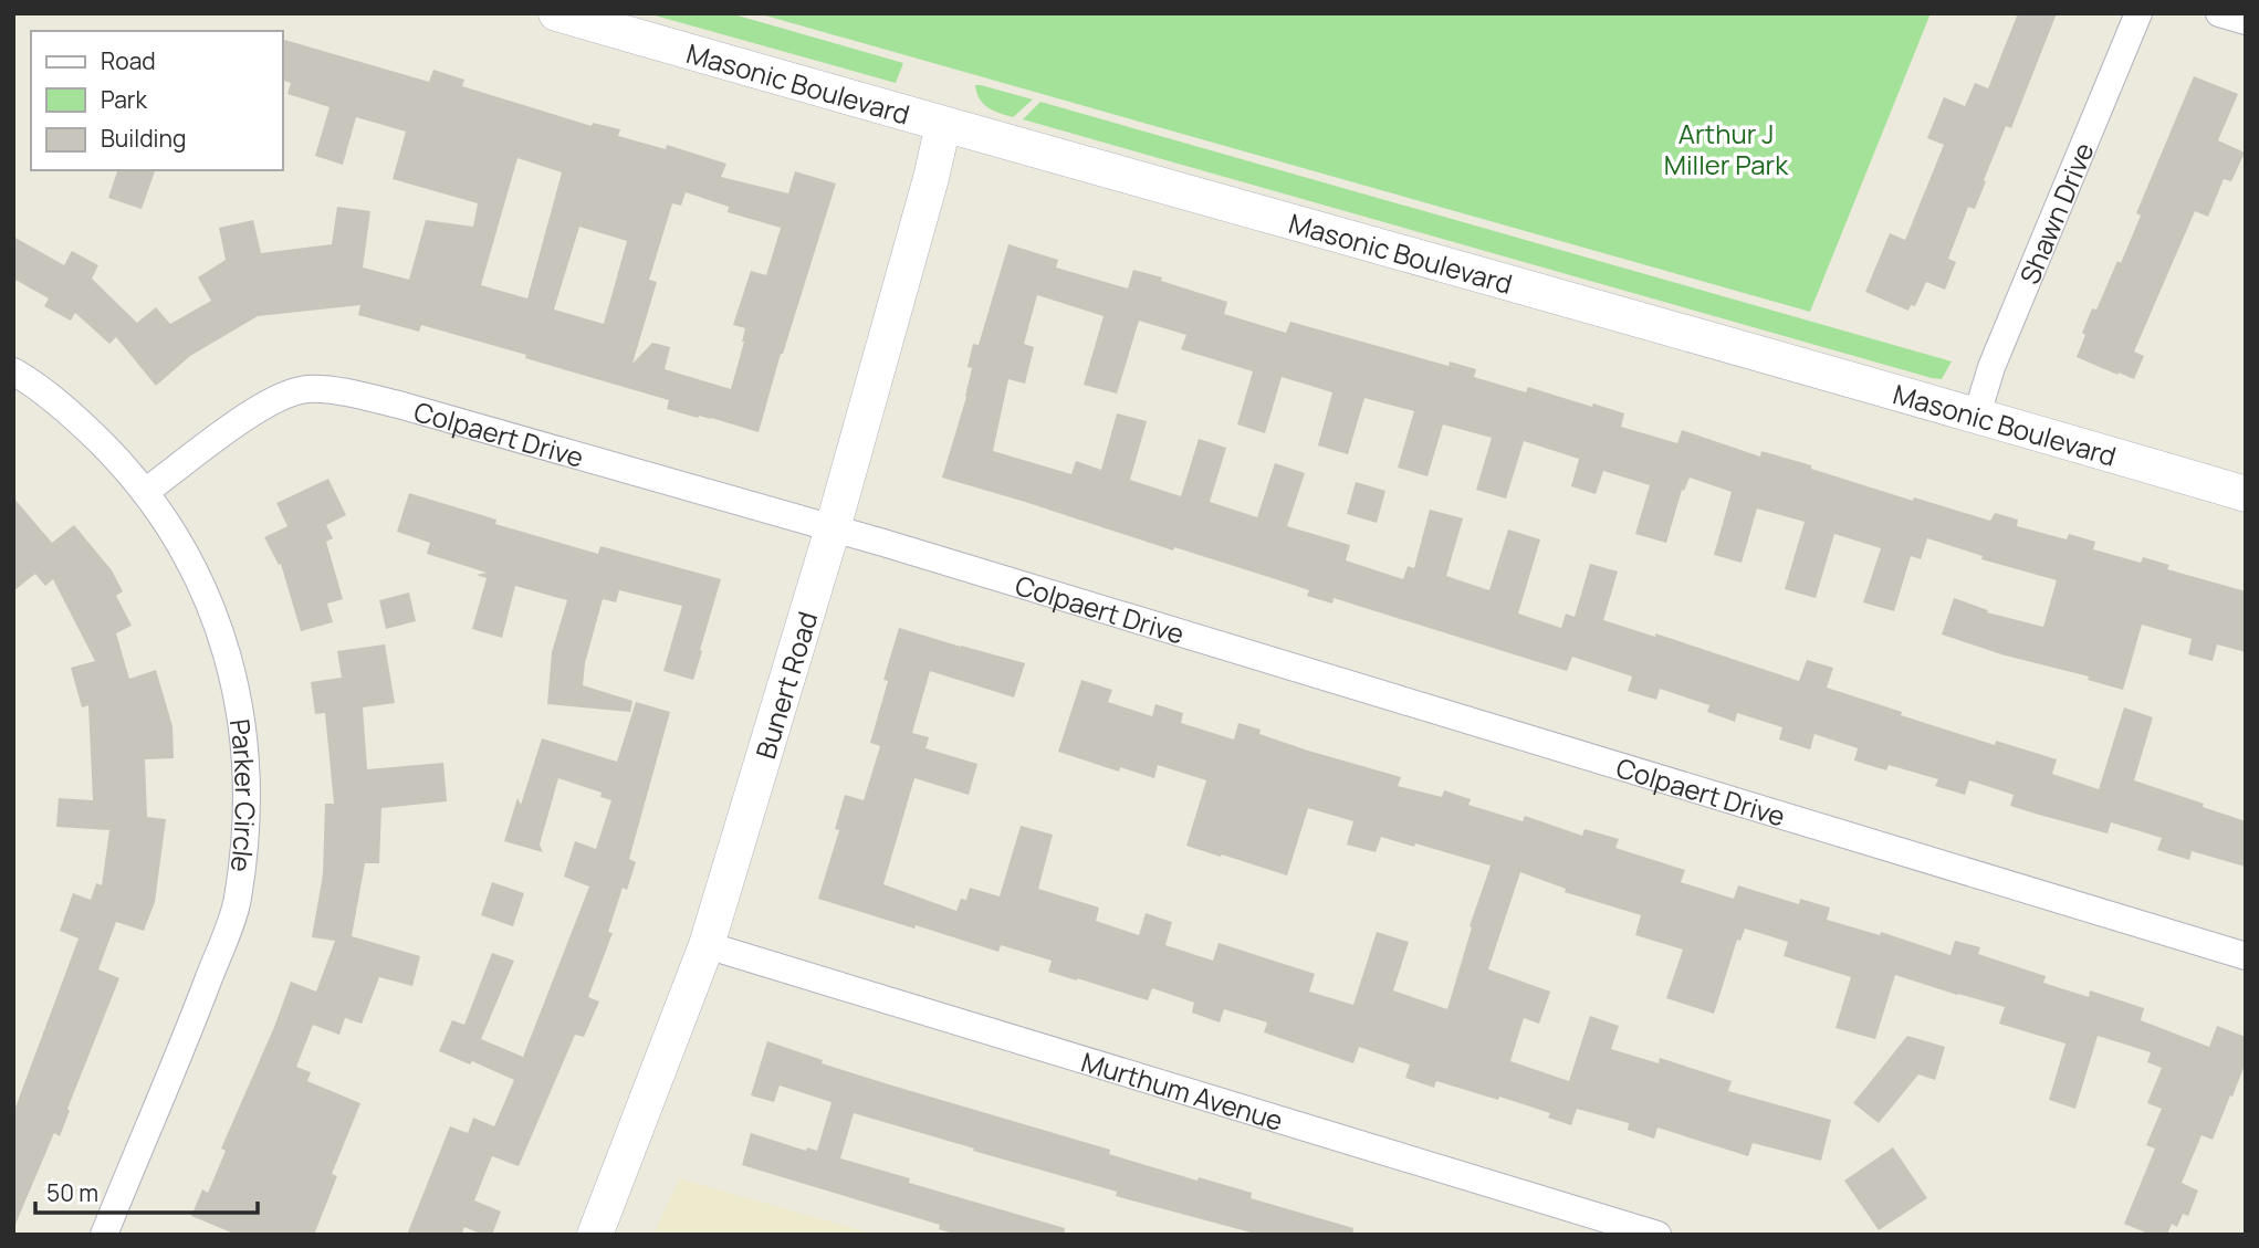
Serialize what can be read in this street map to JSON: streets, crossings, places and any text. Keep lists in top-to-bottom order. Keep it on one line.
{"streets":{"street":["Masonic Boulevard","Shawn Drive","Colpaert Drive","Bunert Road","Parker Circle","Murthum Avenue"]},"crossings":[["Masonic Boulevard","Shawn Drive"],["Masonic Boulevard","Bunert Road"],["Colpaert Drive","Bunert Road"],["Colpaert Drive","Parker Circle"],["Bunert Road","Murthum Avenue"]],"parks":["Arthur J Miller Park"],"legend":["Road","Park","Building"],"scale_bar":"50 m"}
